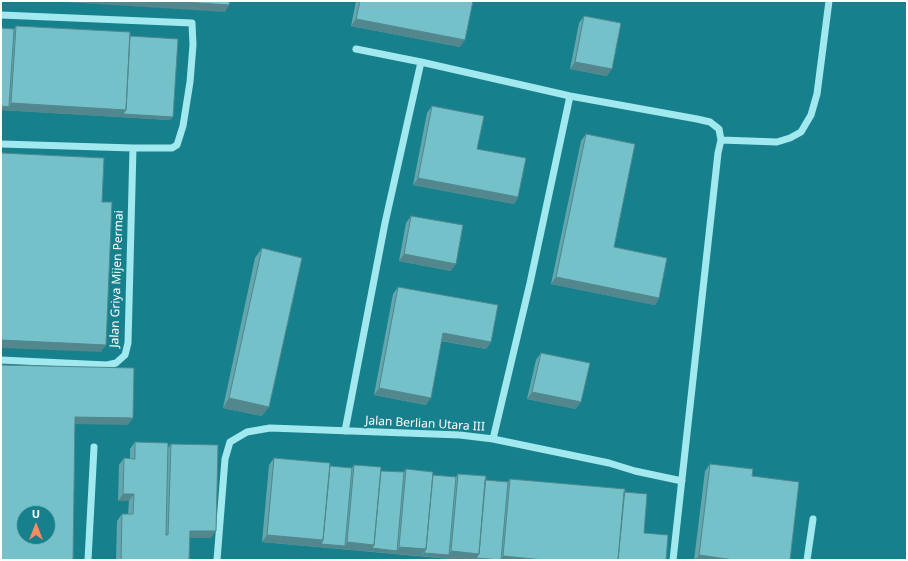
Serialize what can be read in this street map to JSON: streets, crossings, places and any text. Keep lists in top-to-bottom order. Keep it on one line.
{"streets":{"street":["Jalan Griya Mijen Permai","Jalan Berlian Utara III"]},"north":"top"}
